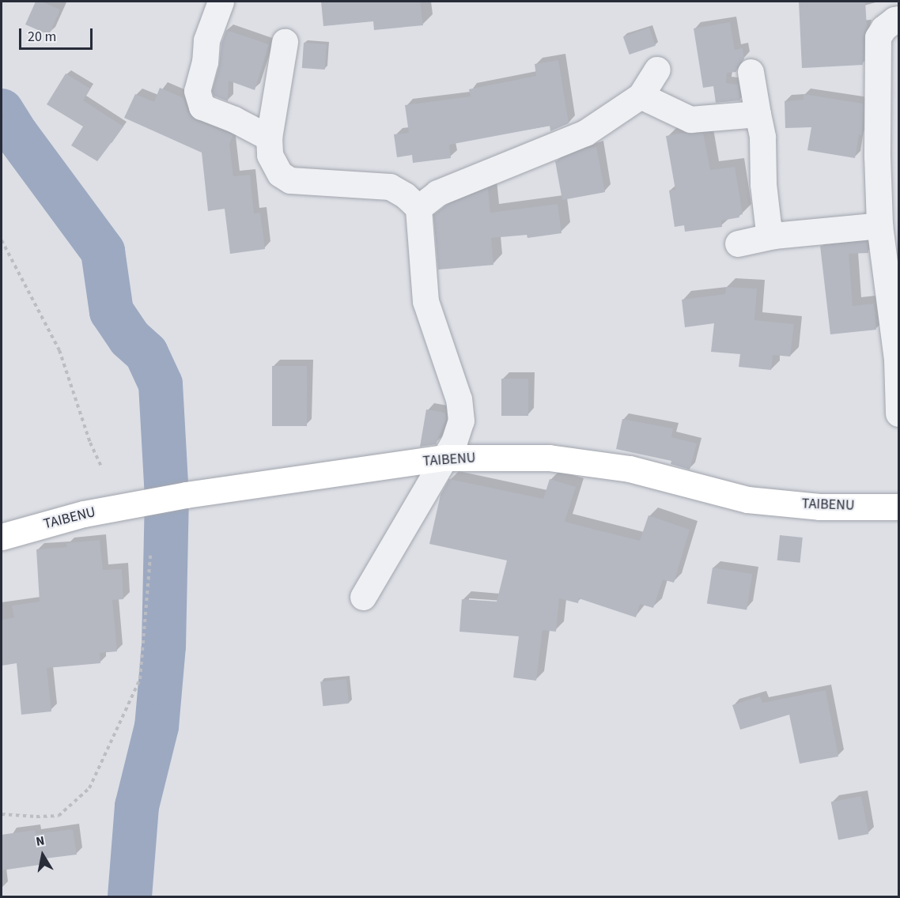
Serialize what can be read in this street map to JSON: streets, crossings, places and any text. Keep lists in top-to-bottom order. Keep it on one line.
{"streets":{"main road":["TAIBENU"]},"scale_bar":"20 m","north":"top"}
